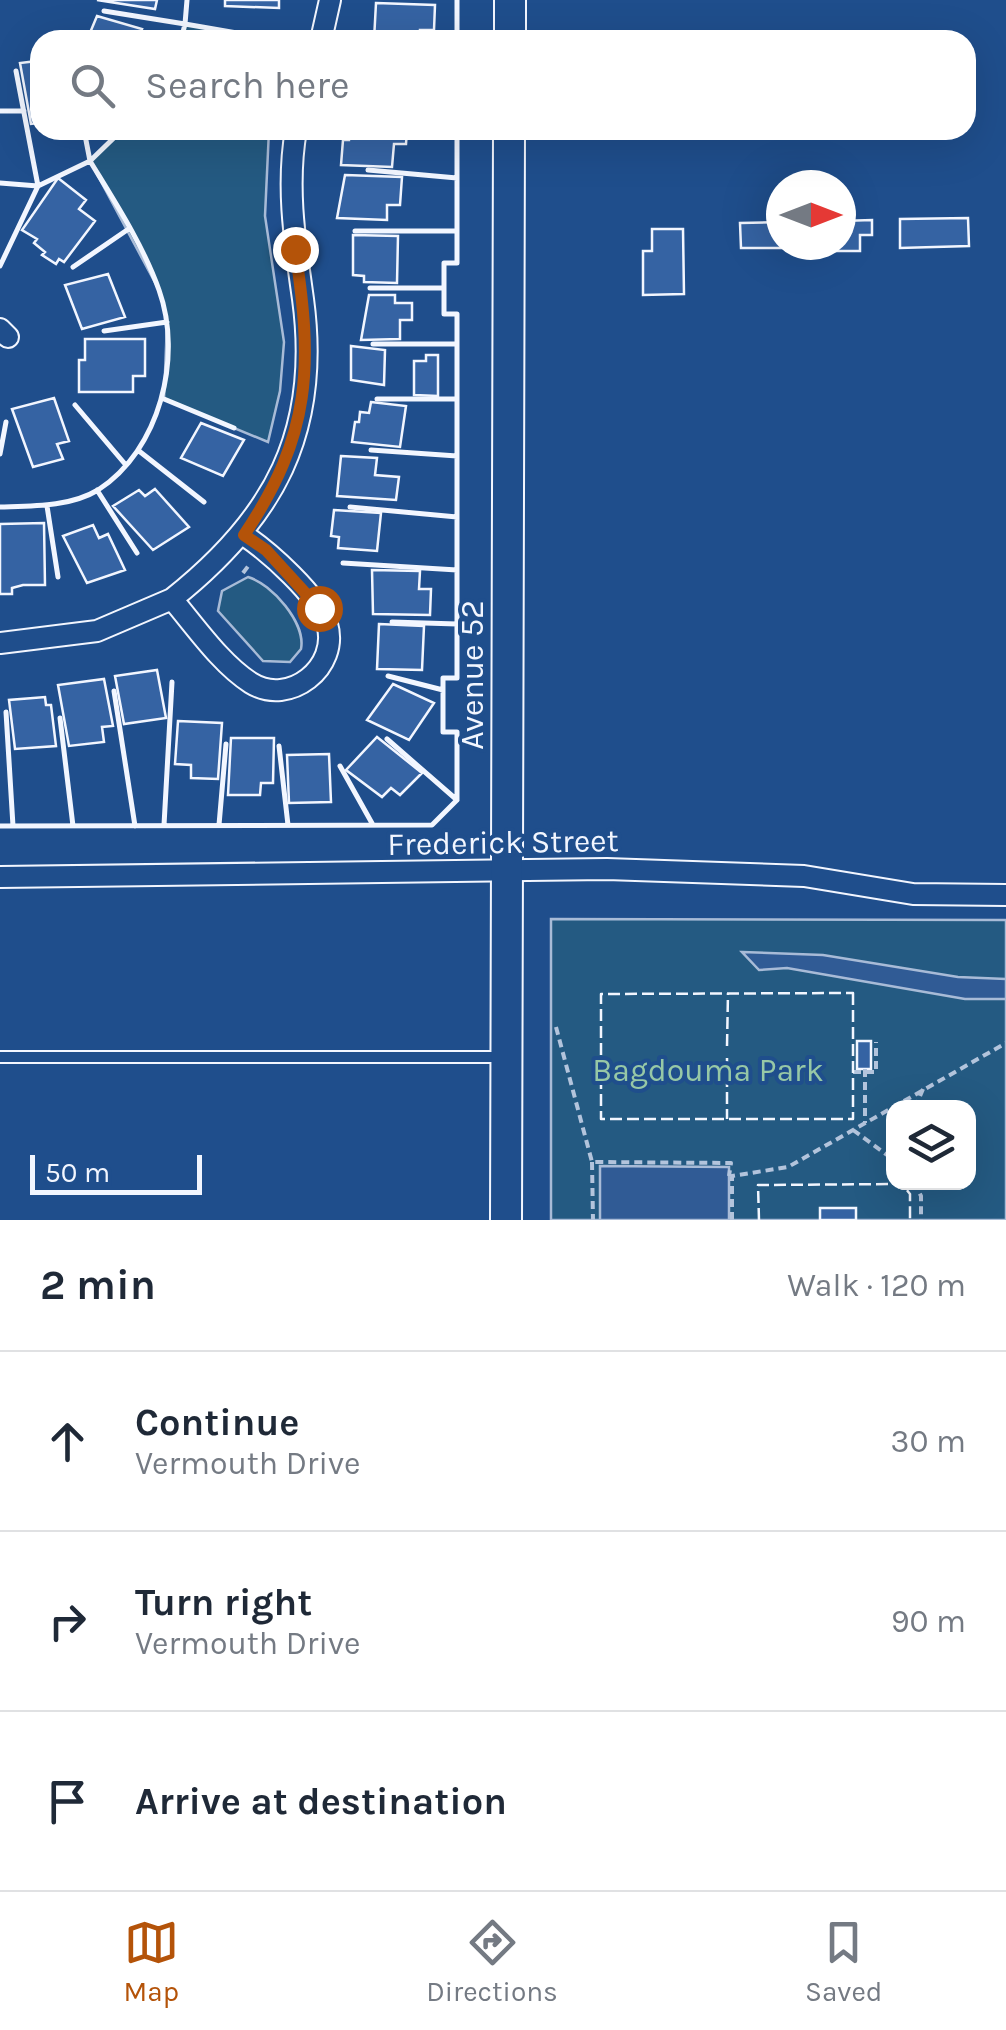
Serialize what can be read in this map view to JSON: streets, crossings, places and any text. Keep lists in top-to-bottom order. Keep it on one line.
{"streets":{"main road":["Avenue 52"],"street":["Frederick Street"]},"crossings":[["Avenue 52","Frederick Street"]],"parks":["Bagdouma Park"],"scale_bar":"50 m","north":"right","page":{"search":"Search here","scale":"50 m","heading":["2 min","Walk · 120 m"],"list":[["Continue","Vermouth Drive","30 m"],["Turn right","Vermouth Drive","90 m"],"Arrive at destination"],"nav":["Map","Directions","Saved"]}}
